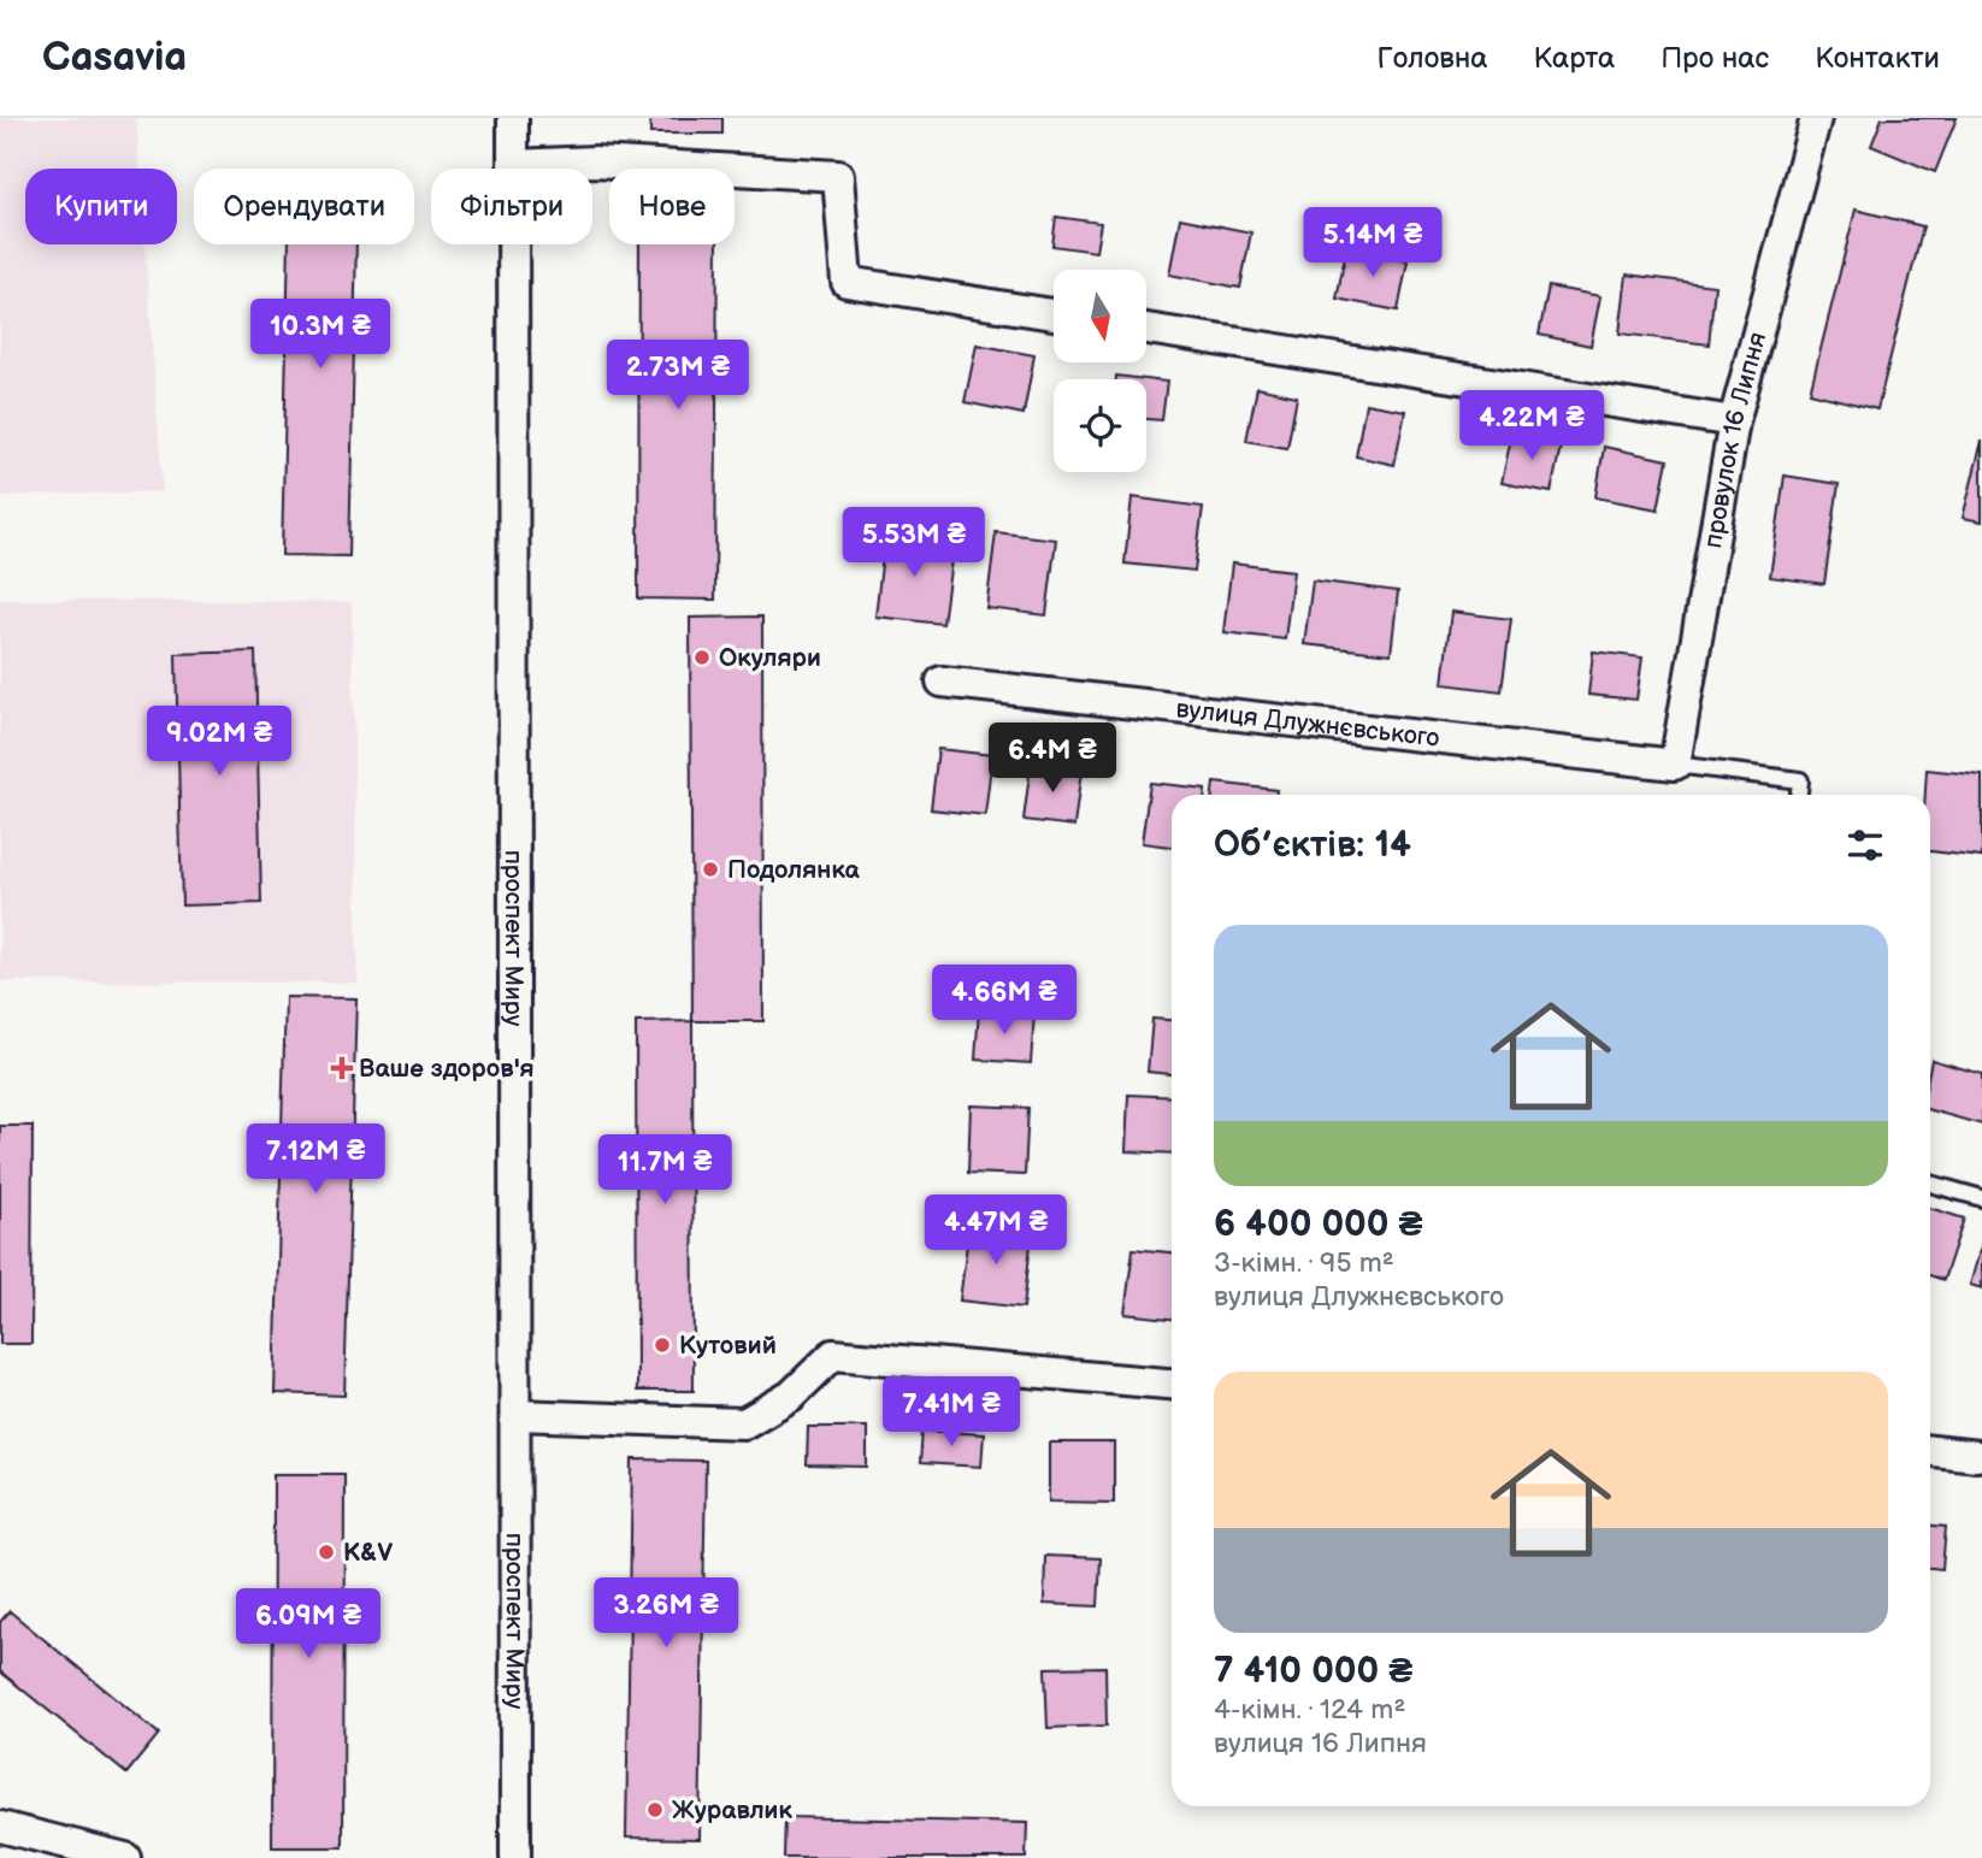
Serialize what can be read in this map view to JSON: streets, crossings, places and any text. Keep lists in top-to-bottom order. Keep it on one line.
{"streets":{"street":["провулок 16 Липня","вулиця Длужнєвського","проспект Миру"]},"crossings":[["провулок 16 Липня","вулиця Длужнєвського"]],"places":{"other":["Окуляри","Подолянка","Кутовий","K&V","Журавлик"],"health":["Ваше здоров'я"]},"north":"bottom","page":{"header":"Casavia","nav":["Головна","Карта","Про нас","Контакти"],"chip":["Купити","Орендувати","Фільтри","Нове"],"price":["5.14M ₴","10.3M ₴","2.73M ₴","4.22M ₴","5.53M ₴","9.02M ₴","6.4M ₴","4.66M ₴","7.12M ₴","11.7M ₴","4.47M ₴","7.41M ₴","3.26M ₴","6.09M ₴"],"heading":"Об’єктів: 14","list":[{"name":"6 400 000 ₴","note":"3-кімн. · 95 m² · вулиця Длужнєвського"},{"name":"7 410 000 ₴","note":"4-кімн. · 124 m² · вулиця 16 Липня"}]}}
